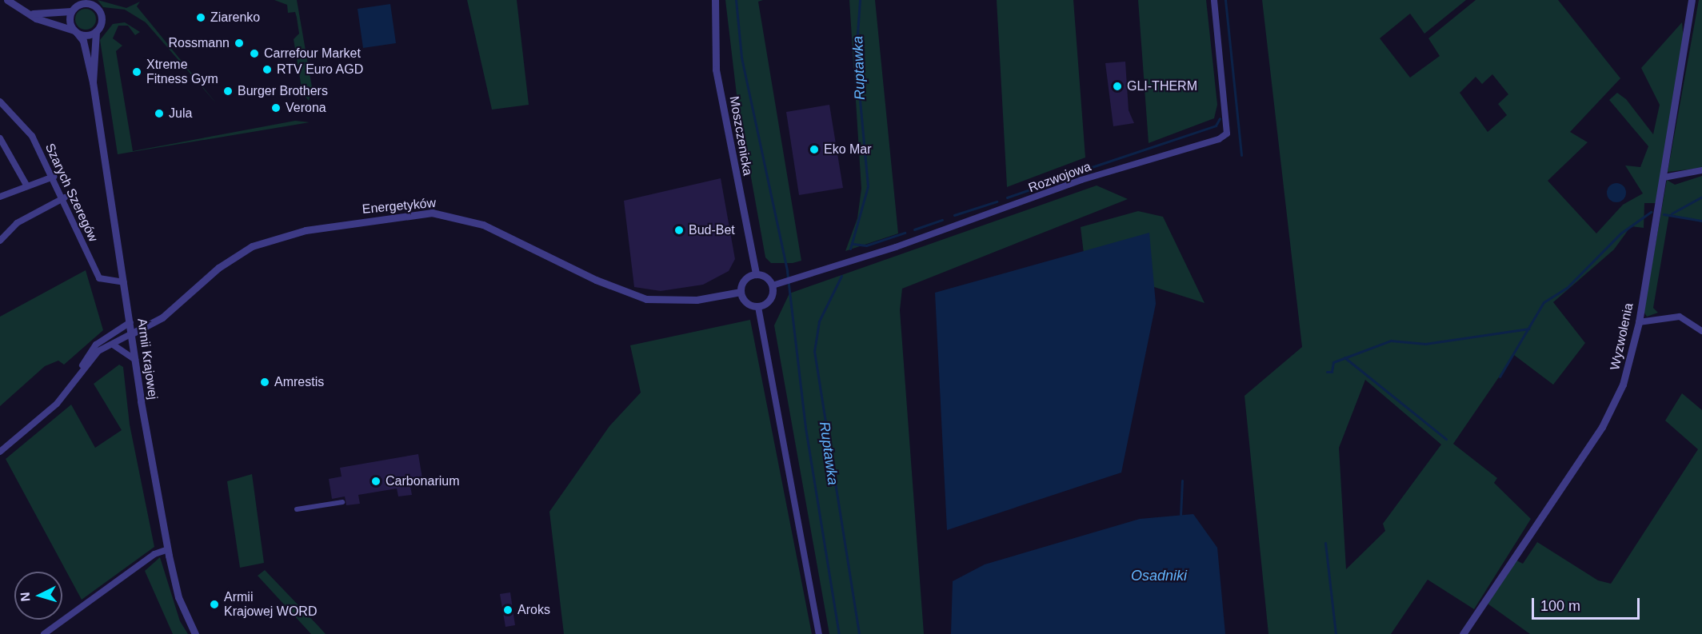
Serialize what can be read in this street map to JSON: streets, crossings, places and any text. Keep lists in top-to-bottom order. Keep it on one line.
{"streets":{"street":["Moszczenicka","Rozwojowa","Szarych Szeregów","Energetyków","Wyzwolenia","Armii Krajowej"]},"crossings":[["Moszczenicka","Rozwojowa"],["Moszczenicka","Energetyków"],["Rozwojowa","Energetyków"],["Szarych Szeregów","Armii Krajowej"],["Energetyków","Armii Krajowej"]],"water":["Ruptawka","Osadniki"],"places":["Ziarenko","Rossmann","Carrefour Market","RTV Euro AGD","Xtreme Fitness Gym","GLI-THERM","Burger Brothers","Verona","Jula","Eko Mar","Bud-Bet","Amrestis","Carbonarium","Armii Krajowej WORD","Aroks"],"scale_bar":"100 m","north":"left"}
